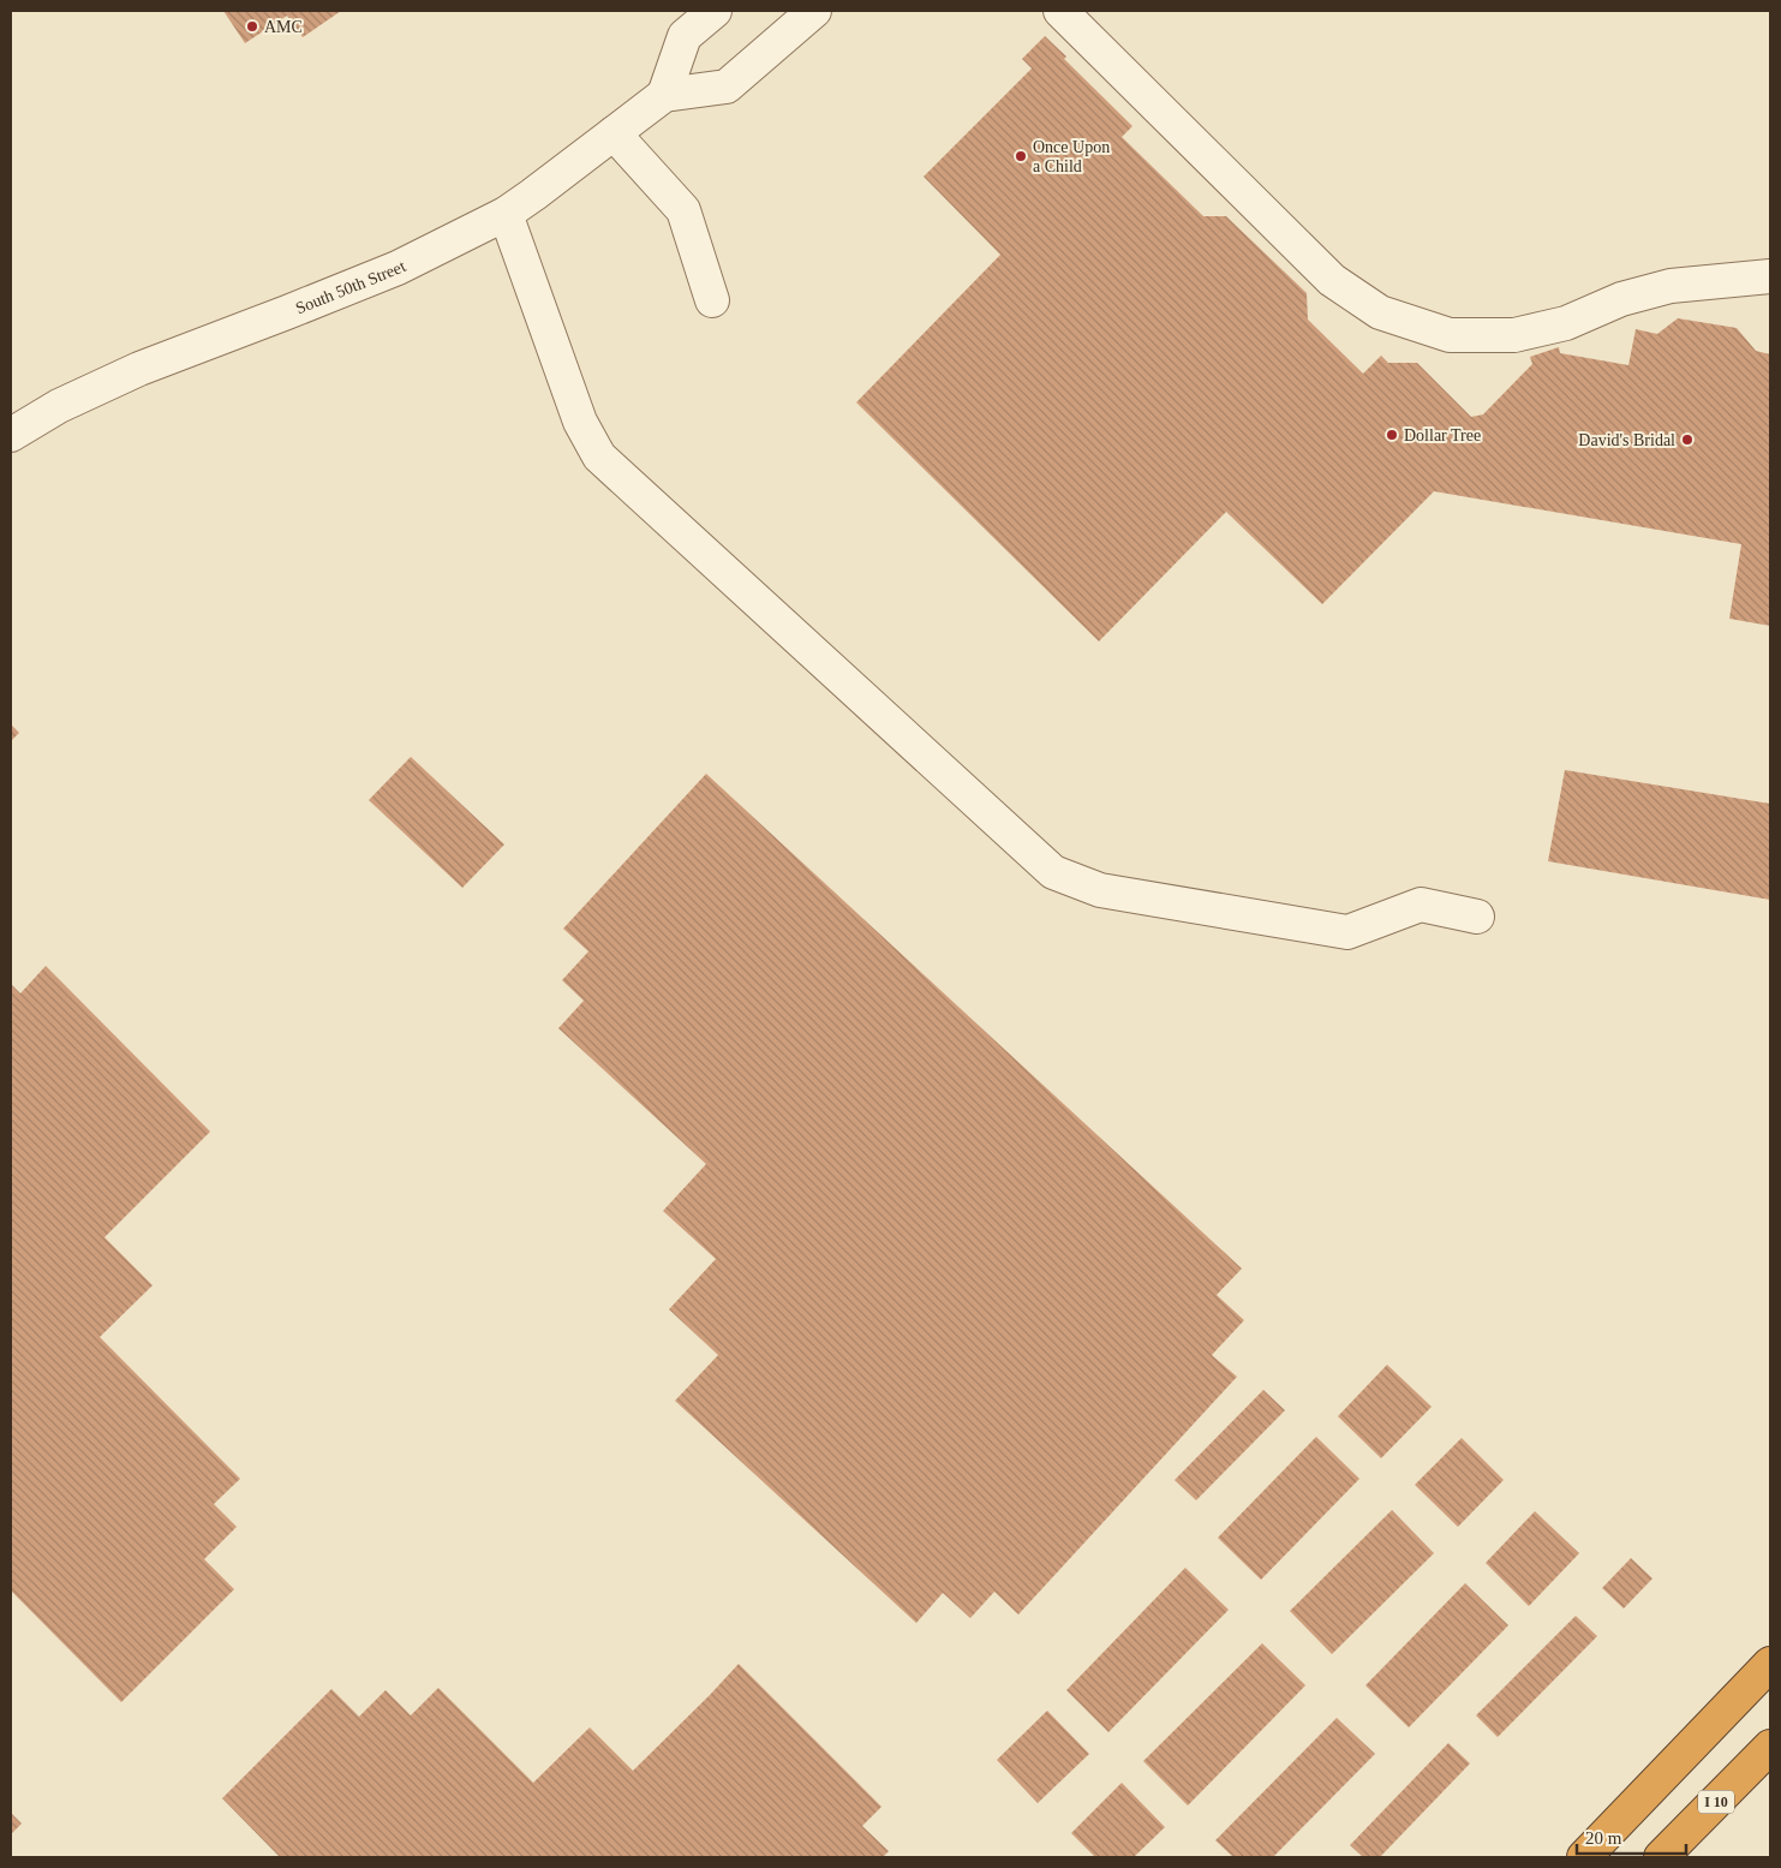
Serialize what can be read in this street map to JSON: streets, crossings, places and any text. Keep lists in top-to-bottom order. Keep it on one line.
{"streets":{"highway":["I 10"],"street":["South 50th Street"]},"places":["AMC","Once Upon a Child","Dollar Tree","David's Bridal"],"scale_bar":"20 m"}
